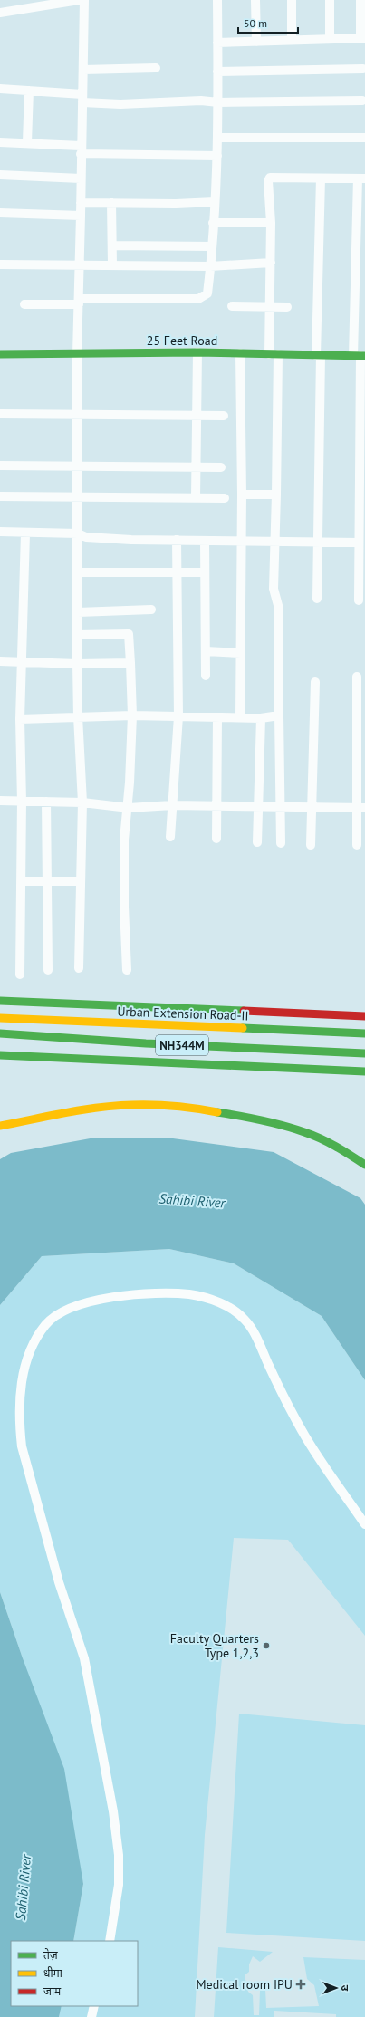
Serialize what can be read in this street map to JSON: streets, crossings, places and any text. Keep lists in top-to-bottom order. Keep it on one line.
{"streets":{"main road":["25 Feet Road","Urban Extension Road-II","NH344M"]},"water":["Sahibi River"],"places":{"other":["Faculty Quarters Type 1,2,3"],"health":["Medical room IPU"]},"legend":["तेज़","धीमा","जाम"],"scale_bar":"50 m","north":"right"}
